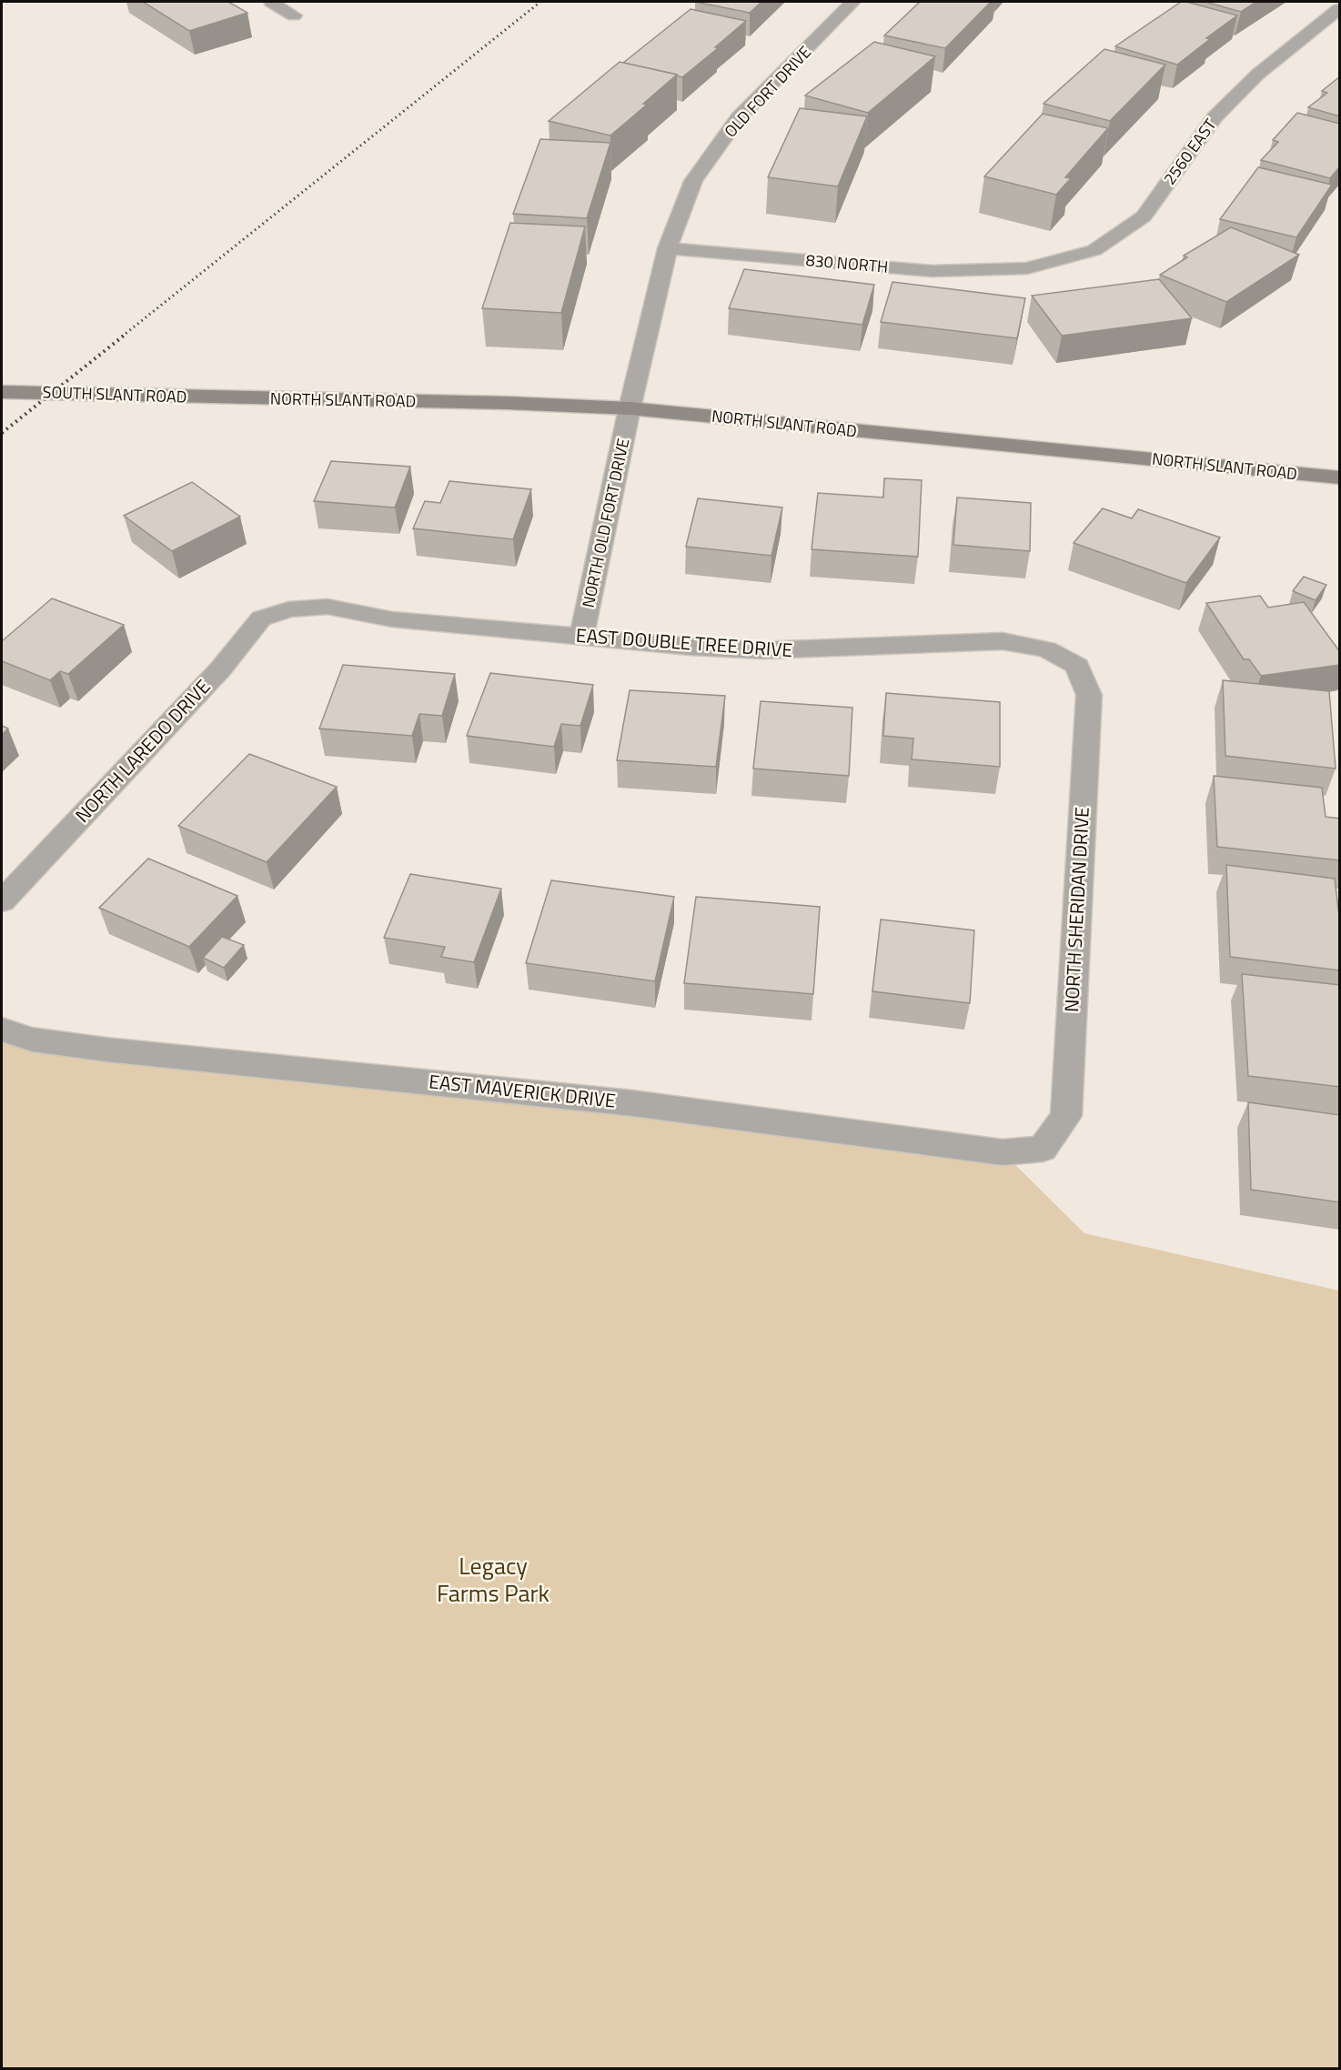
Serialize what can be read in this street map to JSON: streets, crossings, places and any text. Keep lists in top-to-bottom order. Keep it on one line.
{"streets":{"street":["OLD FORT DRIVE","2560 EAST","830 NORTH","SOUTH SLANT ROAD","NORTH SLANT ROAD","NORTH OLD FORT DRIVE","EAST DOUBLE TREE DRIVE","NORTH LAREDO DRIVE","NORTH SHERIDAN DRIVE","EAST MAVERICK DRIVE"]},"crossings":[["OLD FORT DRIVE","830 NORTH"],["OLD FORT DRIVE","NORTH SLANT ROAD"],["OLD FORT DRIVE","NORTH OLD FORT DRIVE"],["2560 EAST","830 NORTH"],["SOUTH SLANT ROAD","NORTH SLANT ROAD"],["NORTH SLANT ROAD","NORTH OLD FORT DRIVE"],["NORTH OLD FORT DRIVE","EAST DOUBLE TREE DRIVE"],["EAST DOUBLE TREE DRIVE","NORTH LAREDO DRIVE"],["EAST DOUBLE TREE DRIVE","NORTH SHERIDAN DRIVE"],["NORTH SHERIDAN DRIVE","EAST MAVERICK DRIVE"]],"parks":["Legacy Farms Park"]}
